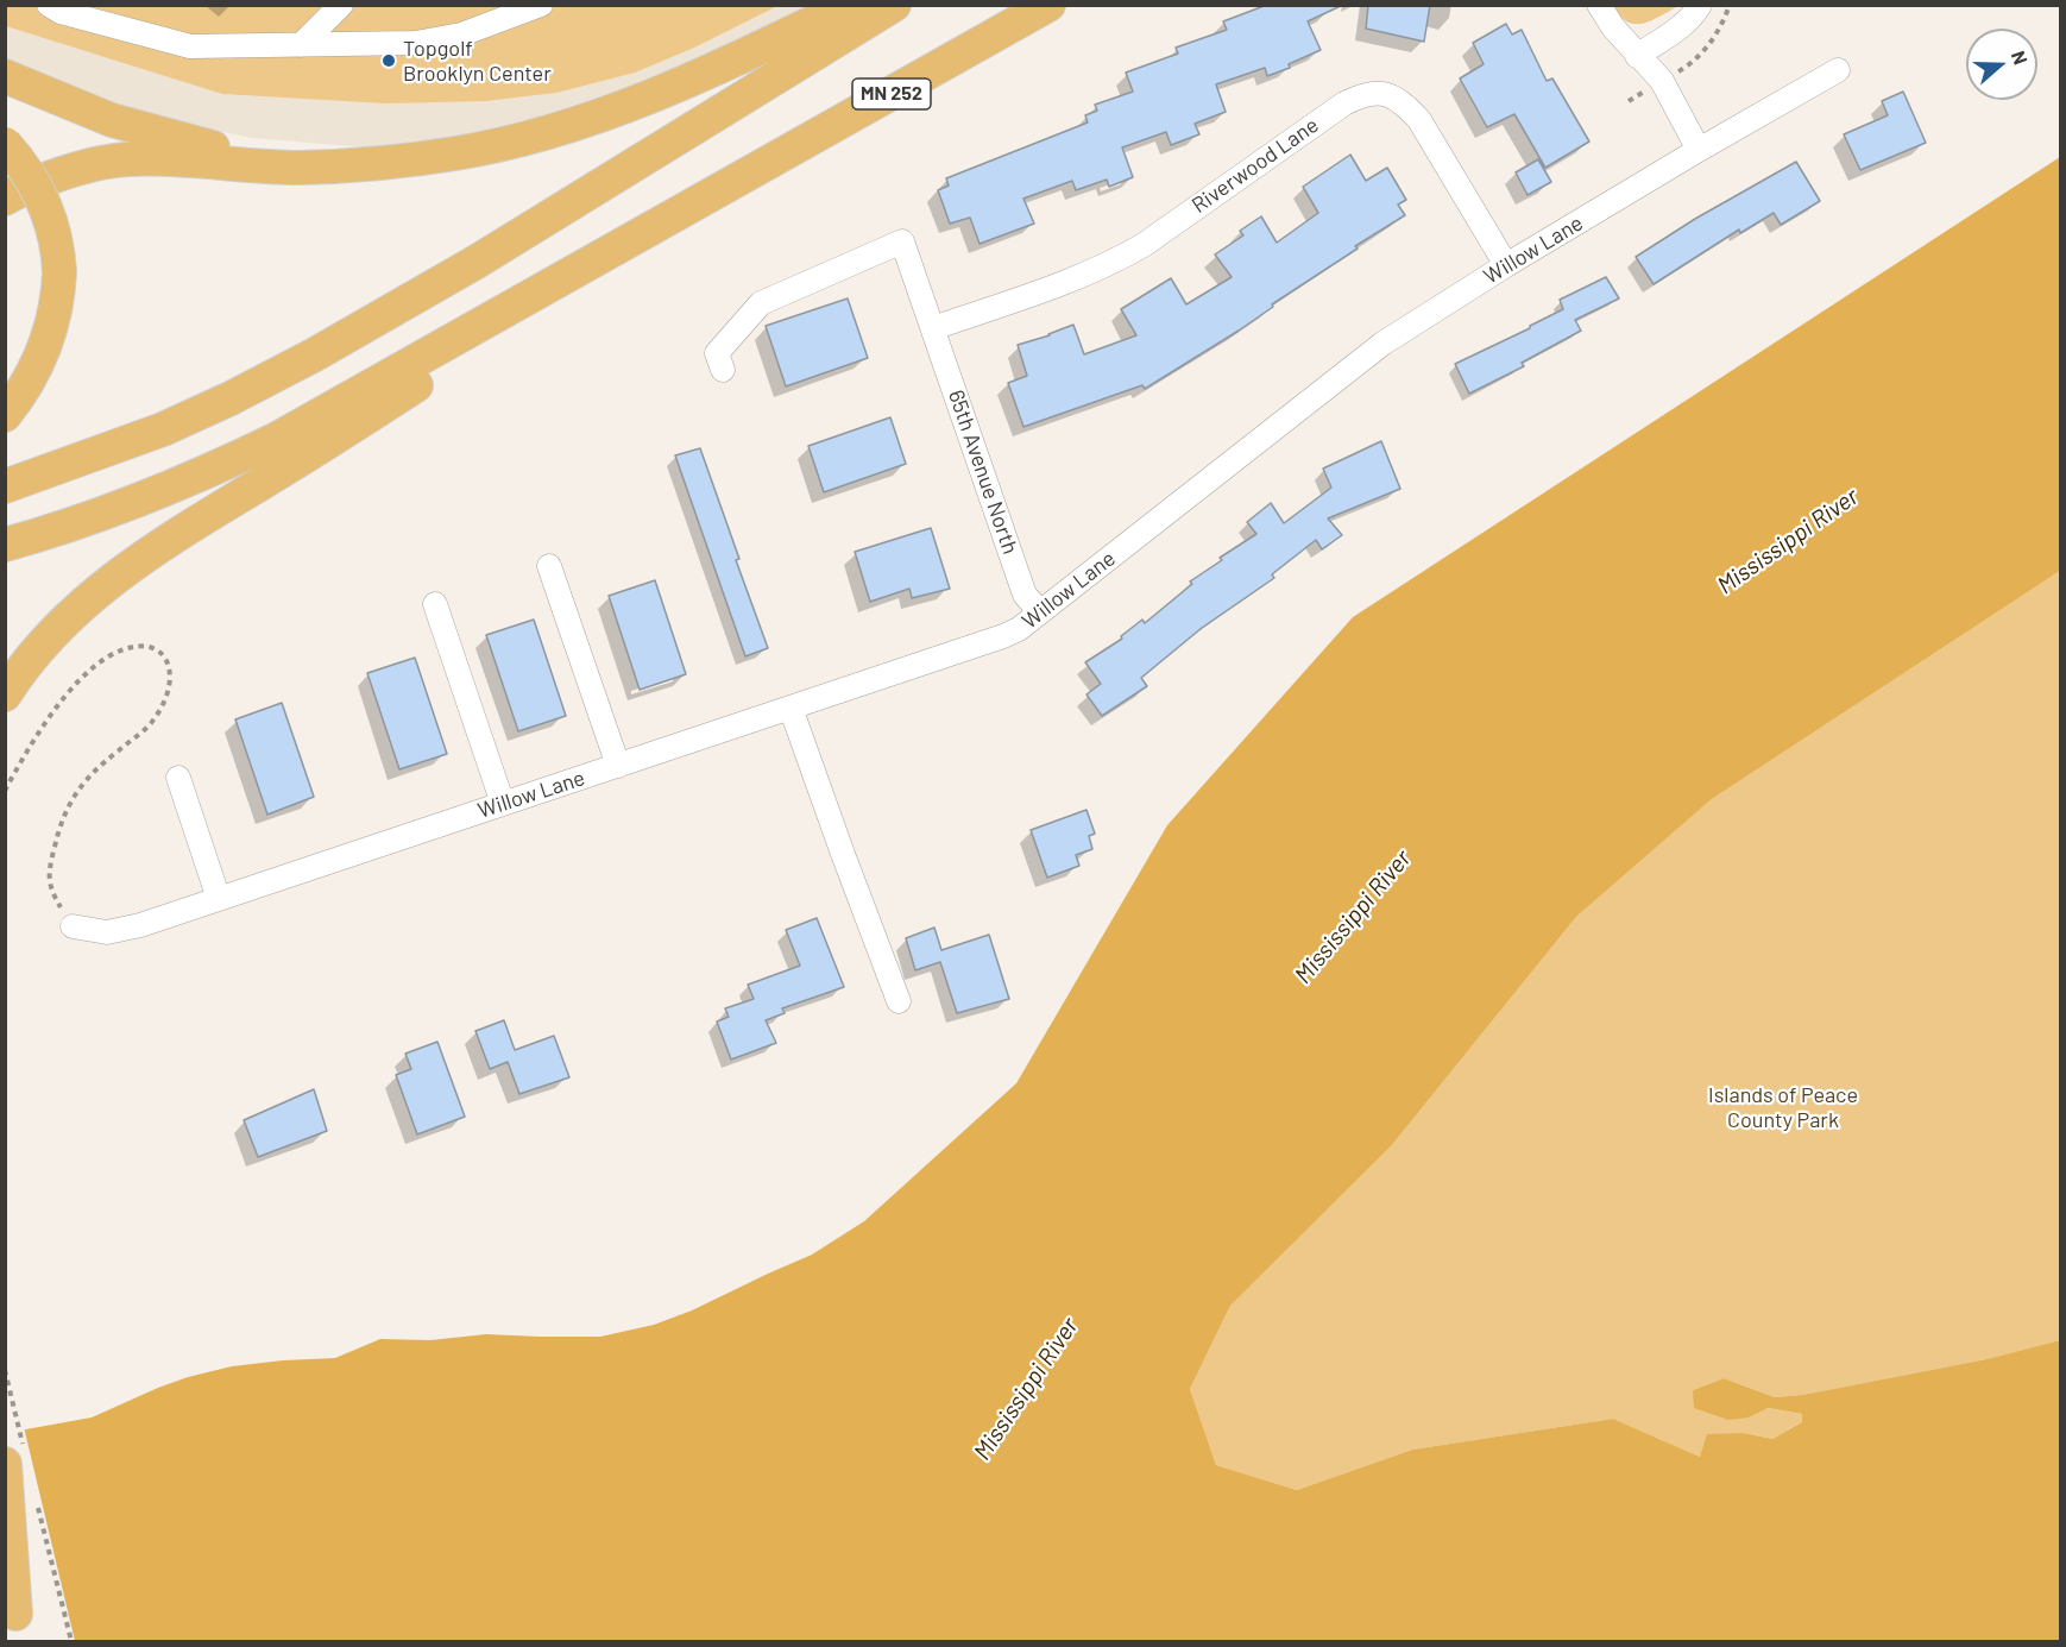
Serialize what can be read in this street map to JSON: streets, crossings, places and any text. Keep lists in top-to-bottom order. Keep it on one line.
{"streets":{"highway":["MN 252"],"street":["Riverwood Lane","Willow Lane","65th Avenue North"]},"crossings":[["Riverwood Lane","Willow Lane"],["Riverwood Lane","65th Avenue North"],["Willow Lane","65th Avenue North"]],"water":["Mississippi River"],"parks":["Islands of Peace County Park"],"places":["Topgolf Brooklyn Center"],"north":"right"}
